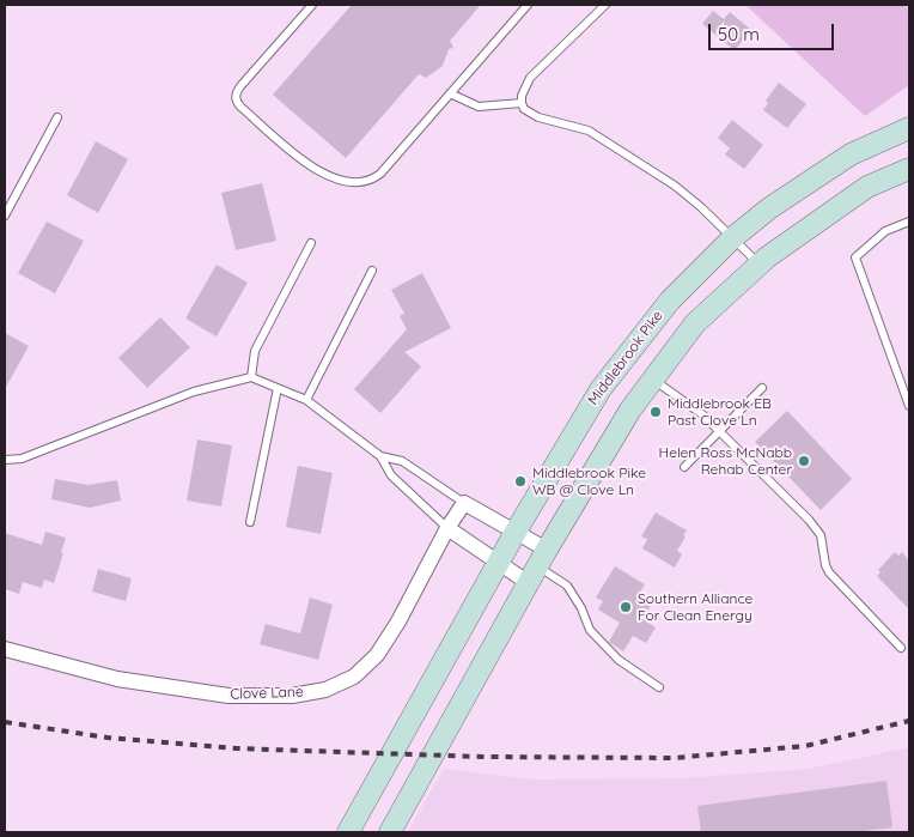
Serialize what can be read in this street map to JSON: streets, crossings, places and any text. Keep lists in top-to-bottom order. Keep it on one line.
{"streets":{"main road":["Middlebrook Pike"],"street":["Clove Lane"]},"places":["Middlebrook EB Past Clove Ln","Helen Ross McNabb Rehab Center","Middlebrook Pike WB @ Clove Ln","Southern Alliance For Clean Energy"],"scale_bar":"50 m"}
